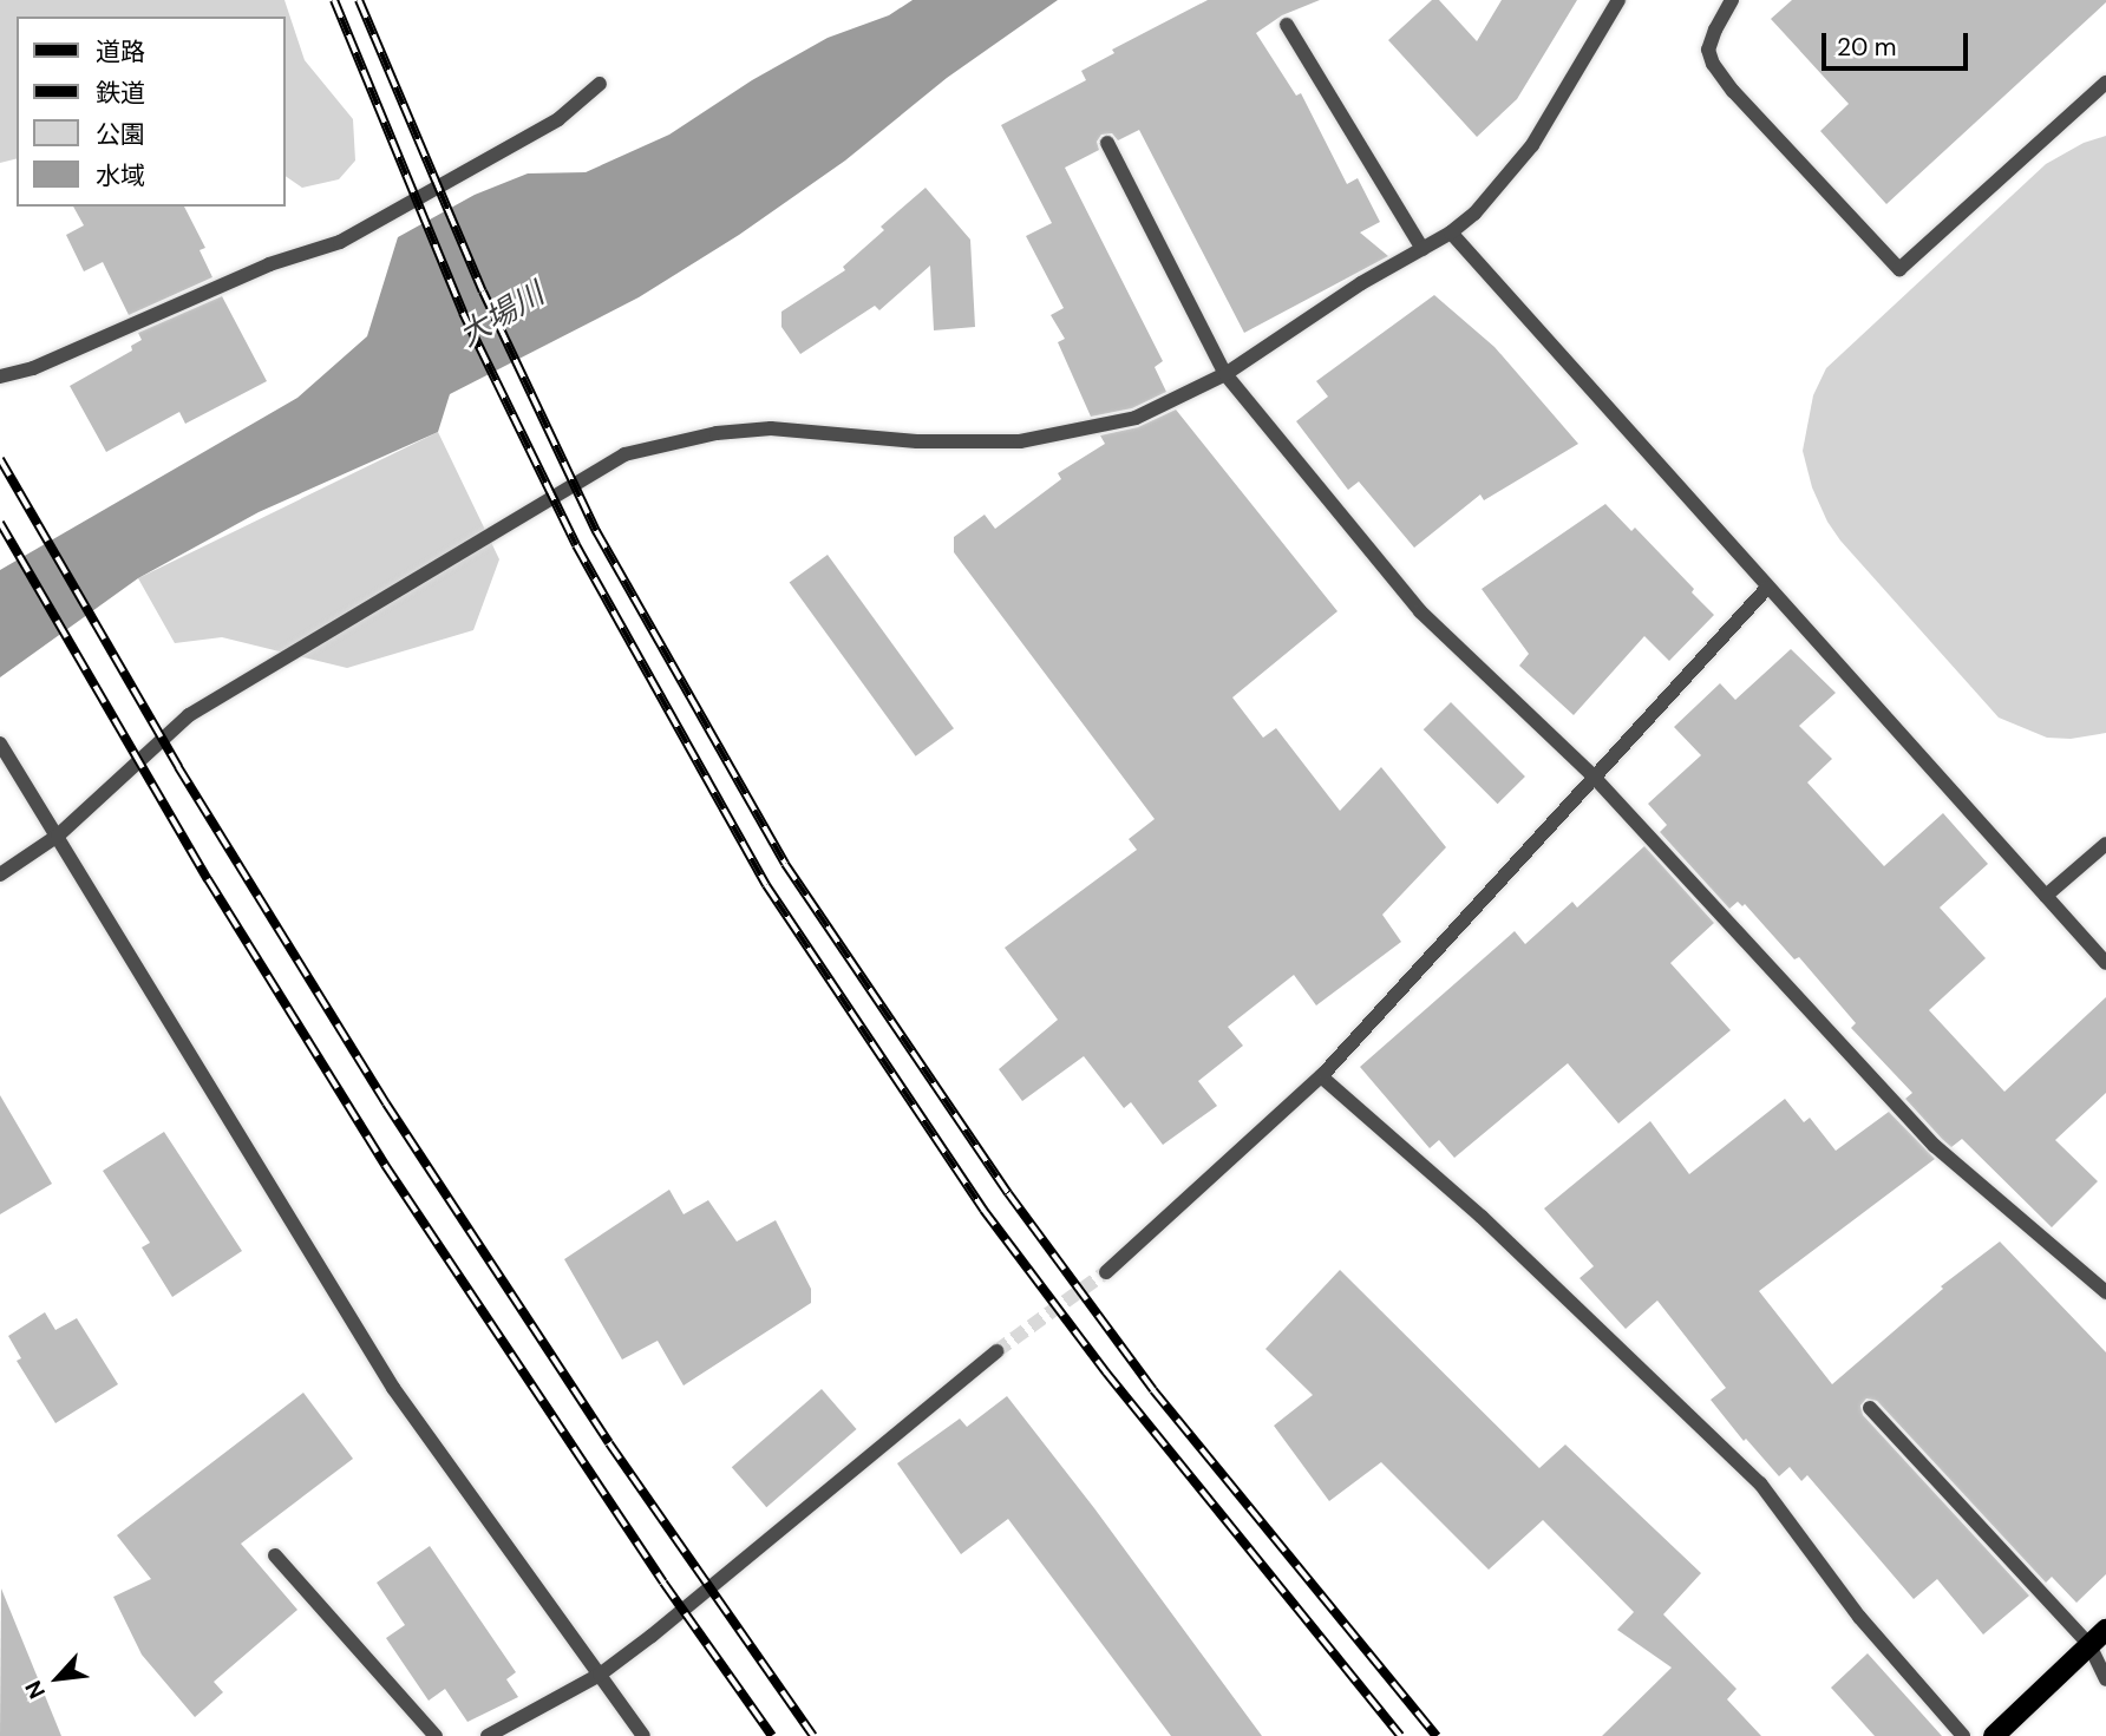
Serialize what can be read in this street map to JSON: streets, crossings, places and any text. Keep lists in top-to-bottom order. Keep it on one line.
{"water":["大場川"],"legend":["道路","鉄道","公園","水域"],"scale_bar":"20 m","north":"bottom left"}
